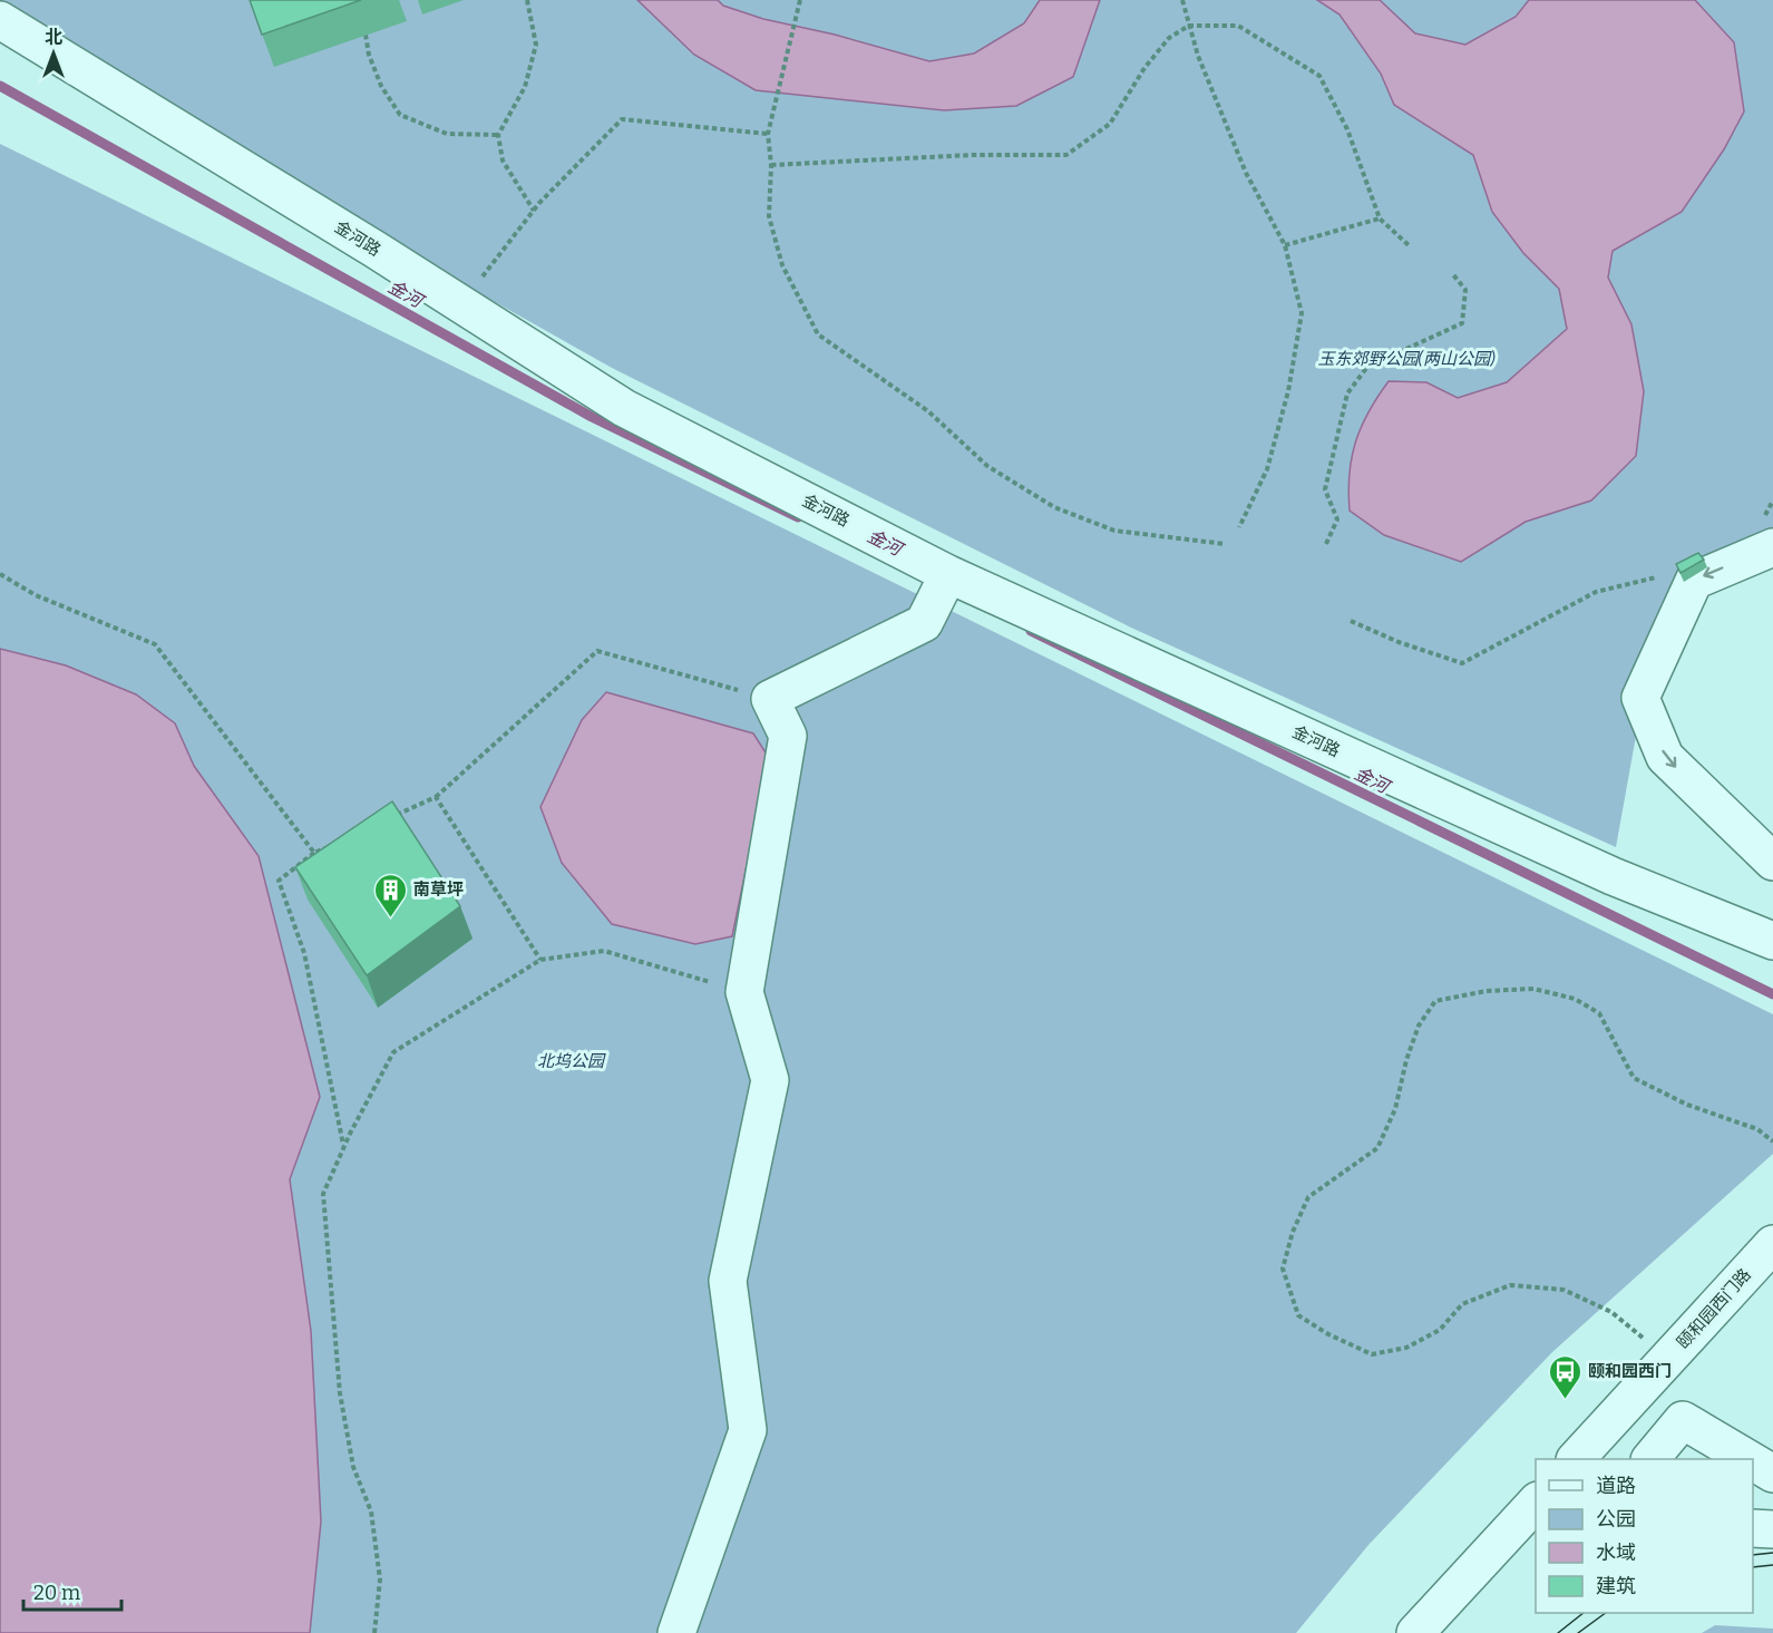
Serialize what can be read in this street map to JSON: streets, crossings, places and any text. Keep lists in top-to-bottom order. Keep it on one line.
{"streets":{"street":["金河路","颐和园西门路"]},"water":["金河"],"parks":["玉东郊野公园(两山公园)","北坞公园"],"places":{"building":["南草坪"],"bus stop":["颐和园西门"]},"legend":["道路","公园","水域","建筑"],"scale_bar":"20 m","north":"top"}
